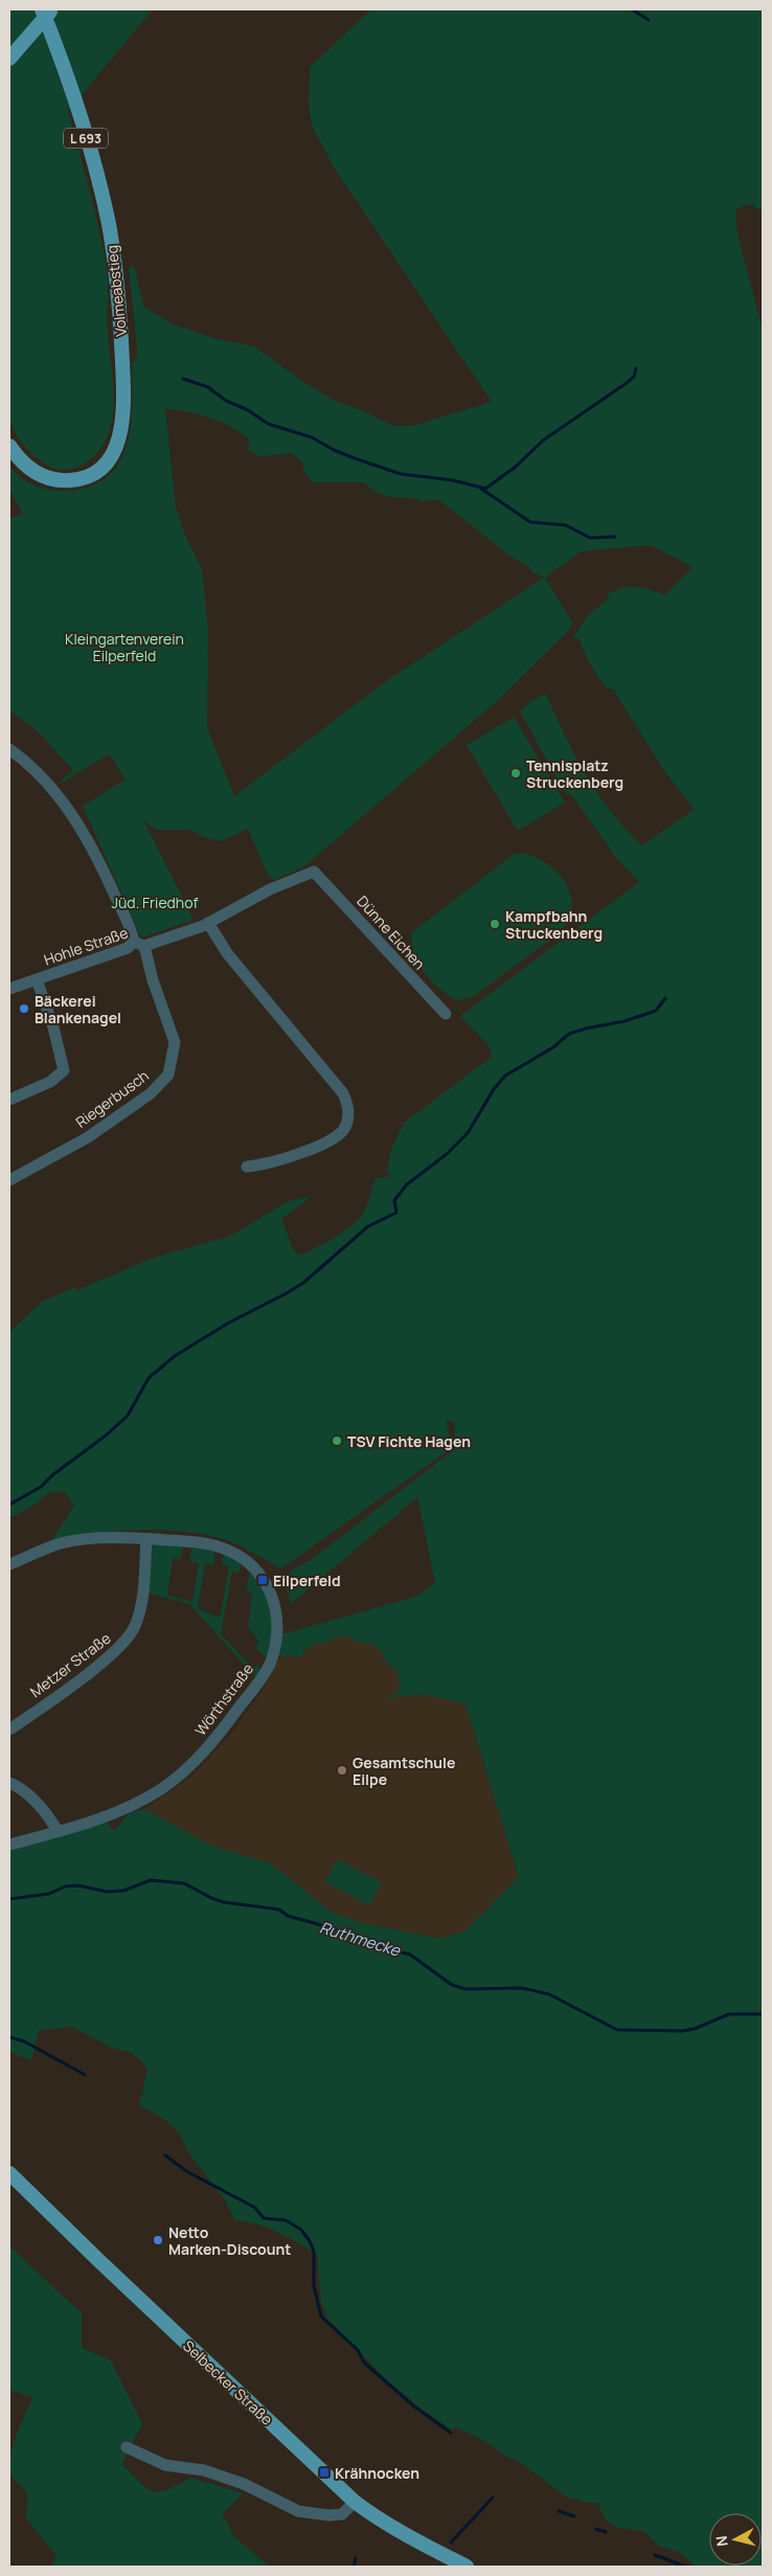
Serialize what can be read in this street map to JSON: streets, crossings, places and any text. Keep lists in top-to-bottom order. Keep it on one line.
{"streets":{"main road":["L 693","Volmeabstieg","Selbecker Straße"],"street":["Dünne Eichen","Hohle Straße","Riegerbusch","Metzer Straße","Wörthstraße"]},"crossings":[["Dünne Eichen","Hohle Straße"],["Hohle Straße","Riegerbusch"],["Metzer Straße","Wörthstraße"]],"water":["Ruthmecke"],"parks":["Kleingartenverein Eilperfeld","Jüd. Friedhof"],"places":{"other":["Tennisplatz Struckenberg","Kampfbahn Struckenberg","Bäckerei Blankenagel","TSV Fichte Hagen","Gesamtschule Eilpe","Netto Marken-Discount"],"transit":["Eilperfeld","Krähnocken"]},"north":"left"}
